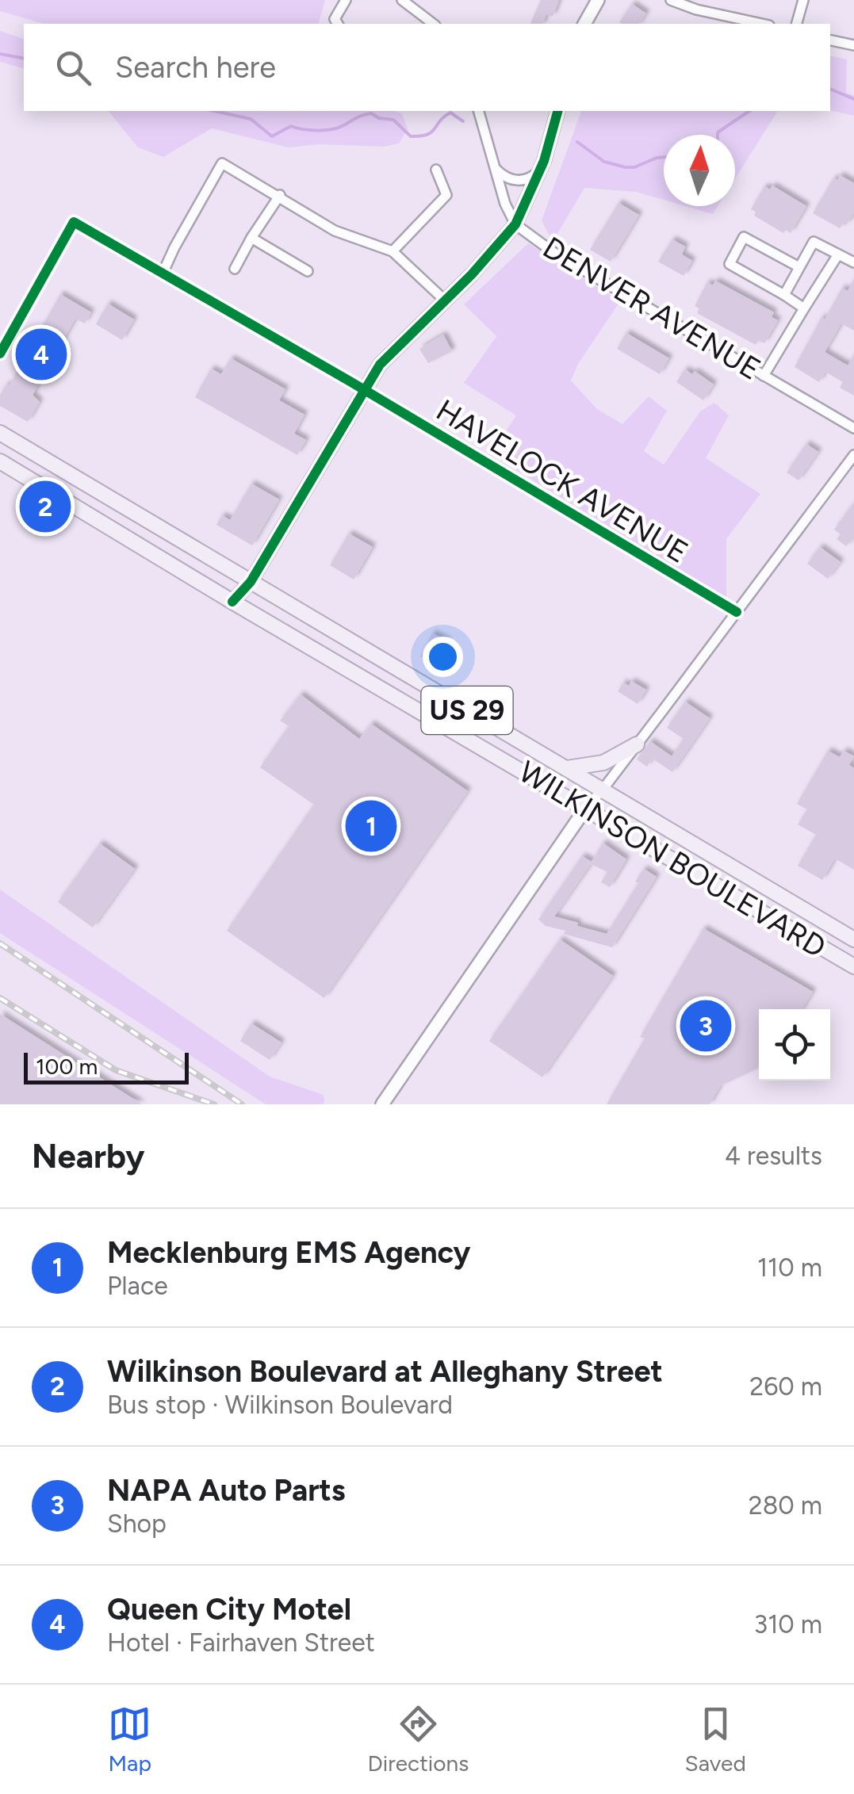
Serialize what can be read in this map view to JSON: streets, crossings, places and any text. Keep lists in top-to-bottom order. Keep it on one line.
{"streets":{"main road":["US 29","WILKINSON BOULEVARD"],"street":["DENVER AVENUE","HAVELOCK AVENUE"]},"scale_bar":"100 m","north":"top","page":{"search":"Search here","pins":["4","2","1","3"],"scale":"100 m","heading":["Nearby","4 results"],"list":[{"mark":"1","name":"Mecklenburg EMS Agency","note":"Place","value":"110 m"},{"mark":"2","name":"Wilkinson Boulevard at Alleghany Street","note":"Bus stop · Wilkinson Boulevard","value":"260 m"},{"mark":"3","name":"NAPA Auto Parts","note":"Shop","value":"280 m"},{"mark":"4","name":"Queen City Motel","note":"Hotel · Fairhaven Street","value":"310 m"}],"nav":["Map","Directions","Saved"]}}
